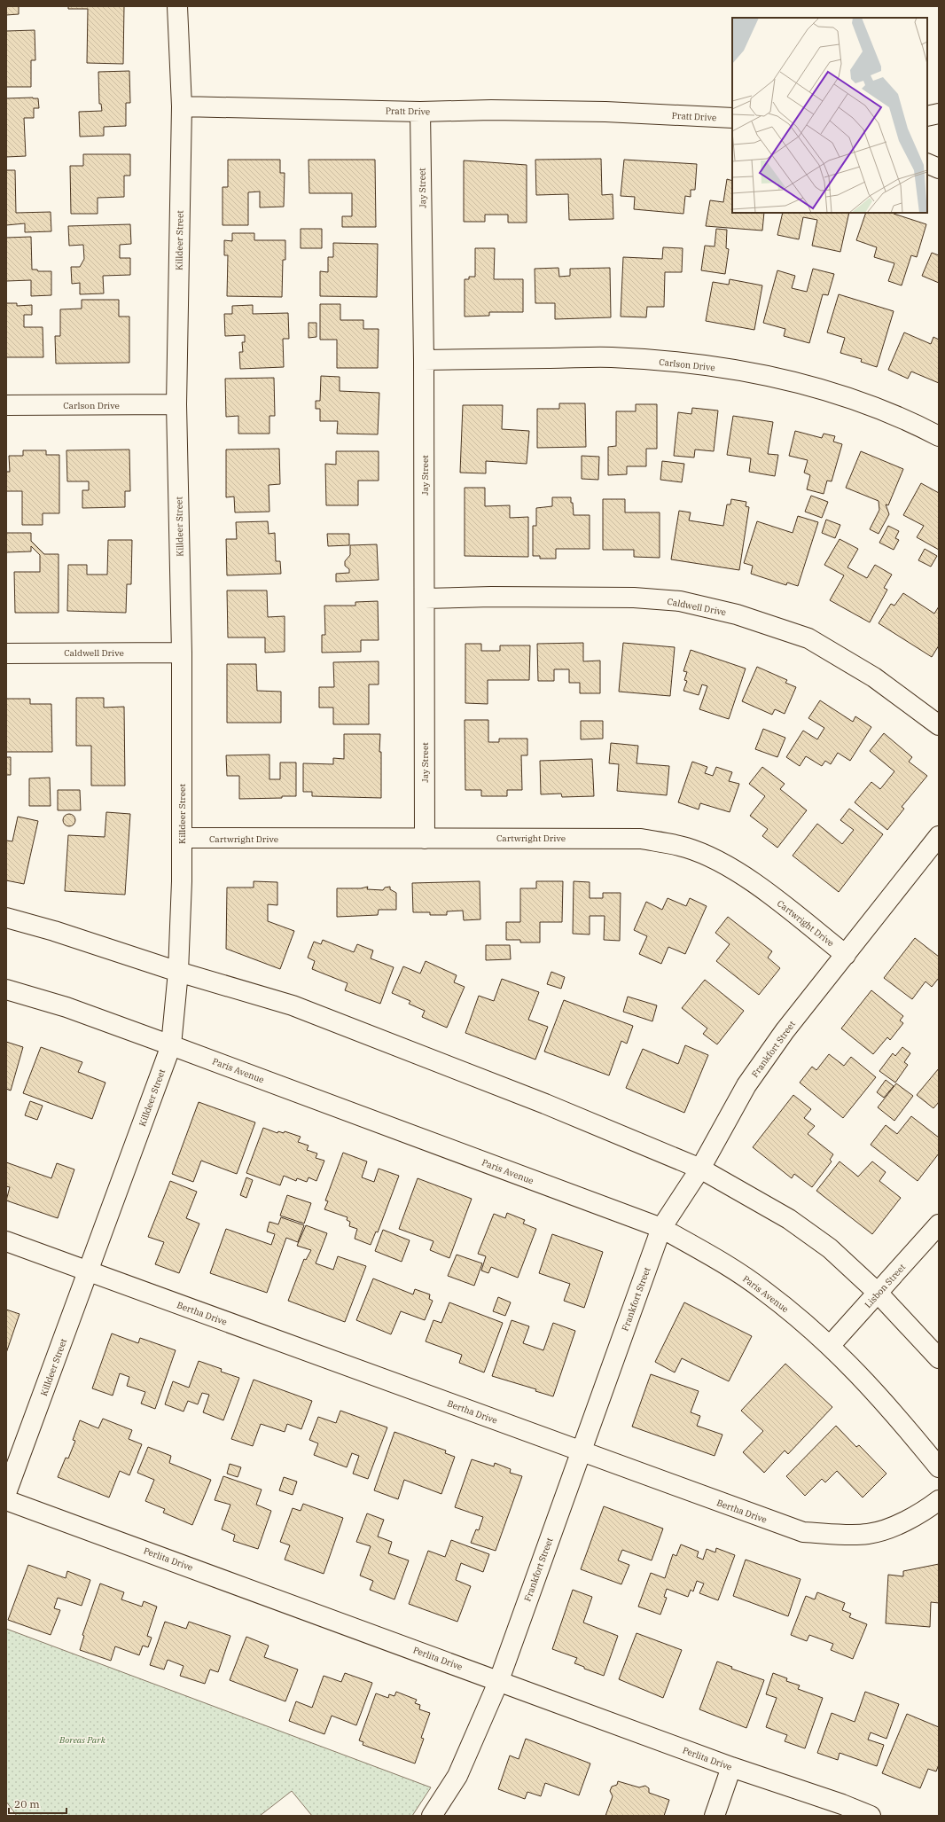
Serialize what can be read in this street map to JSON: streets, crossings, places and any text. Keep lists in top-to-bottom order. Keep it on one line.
{"streets":{"street":["Pratt Drive","Jay Street","Killdeer Street","Carlson Drive","Caldwell Drive","Cartwright Drive","Frankfort Street","Paris Avenue","Lisbon Street","Bertha Drive","Perlita Drive"]},"crossings":[["Pratt Drive","Jay Street"],["Pratt Drive","Killdeer Street"],["Jay Street","Carlson Drive"],["Jay Street","Caldwell Drive"],["Jay Street","Cartwright Drive"],["Killdeer Street","Carlson Drive"],["Killdeer Street","Caldwell Drive"],["Killdeer Street","Cartwright Drive"],["Killdeer Street","Paris Avenue"],["Killdeer Street","Bertha Drive"],["Cartwright Drive","Frankfort Street"],["Frankfort Street","Paris Avenue"],["Frankfort Street","Bertha Drive"],["Frankfort Street","Perlita Drive"],["Paris Avenue","Lisbon Street"]],"parks":["Boreas Park"],"scale_bar":"20 m"}
